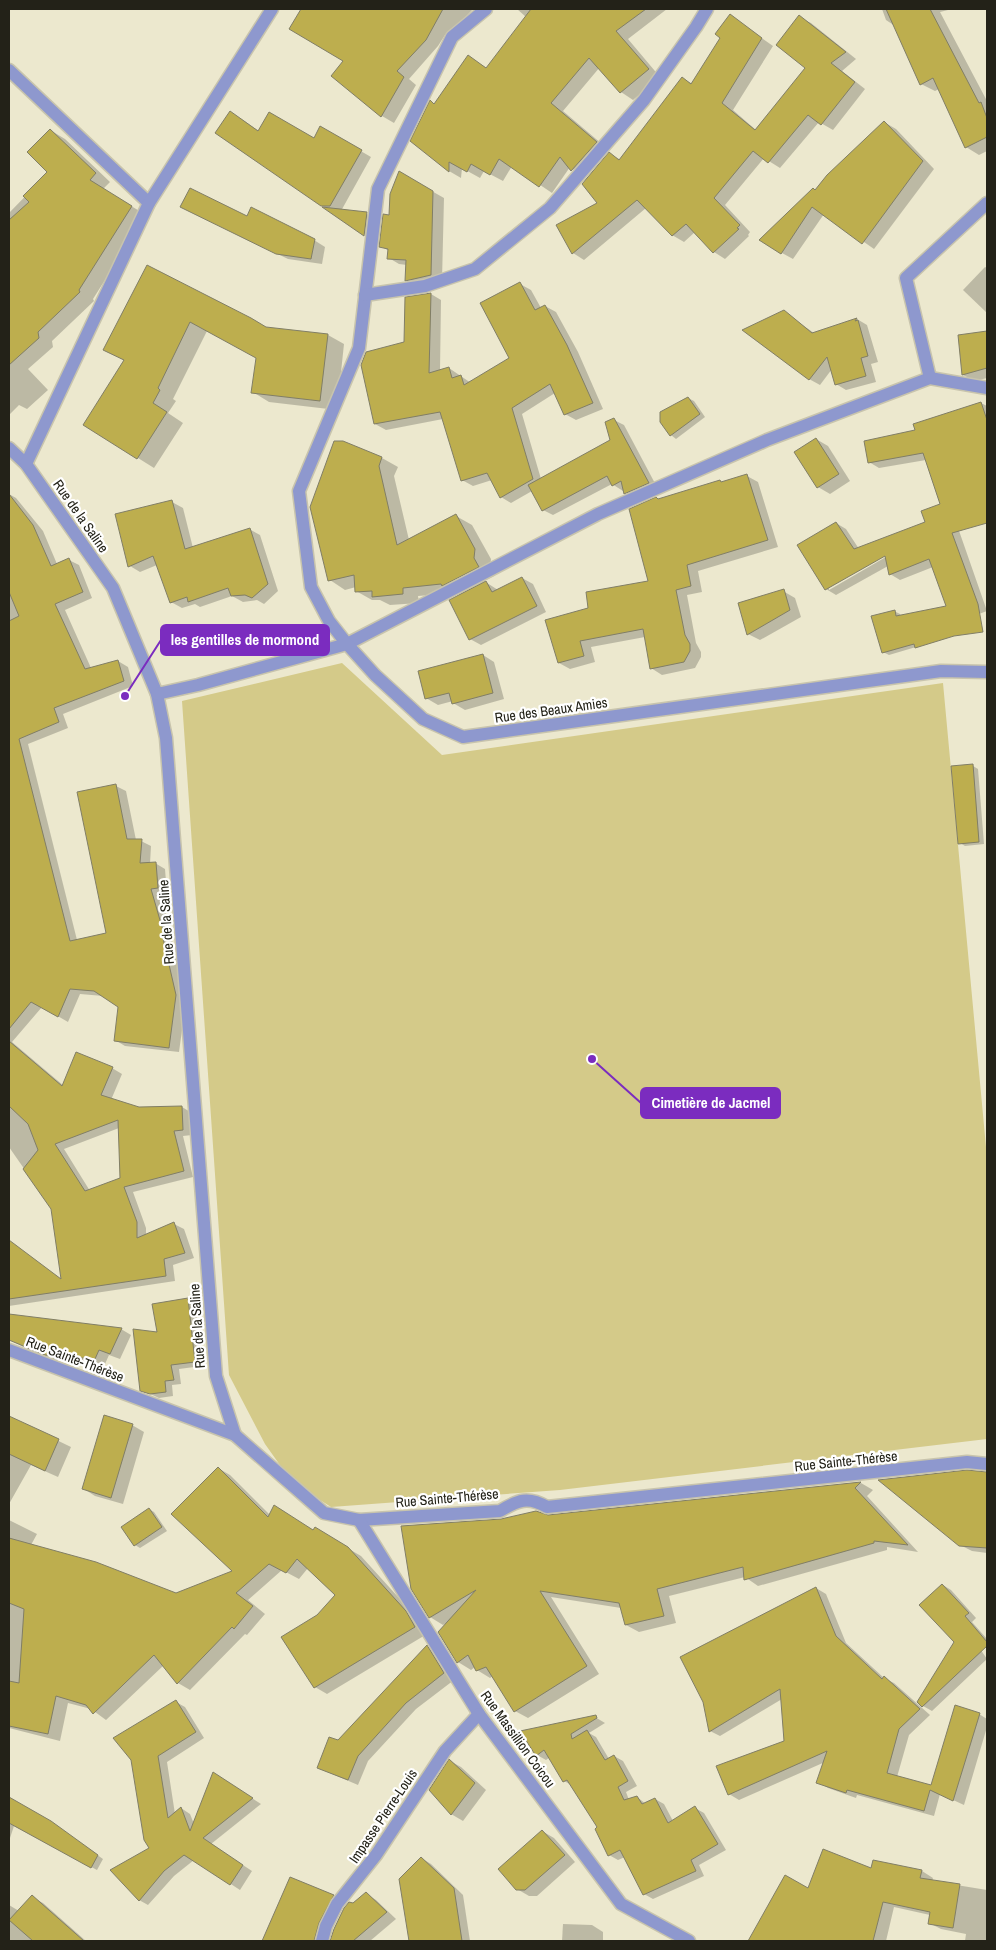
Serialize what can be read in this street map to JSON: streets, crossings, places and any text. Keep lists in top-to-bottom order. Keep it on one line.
{"streets":{"street":["Rue de la Saline","Rue des Beaux Amies","Rue Sainte-Thérèse","Rue Massillion Coicou","Impasse Pierre-Louis"]},"crossings":[["Rue de la Saline","Rue Sainte-Thérèse"],["Rue Sainte-Thérèse","Rue Massillion Coicou"],["Rue Massillion Coicou","Impasse Pierre-Louis"]],"places":["les gentilles de mormond","Cimetière de Jacmel"]}
